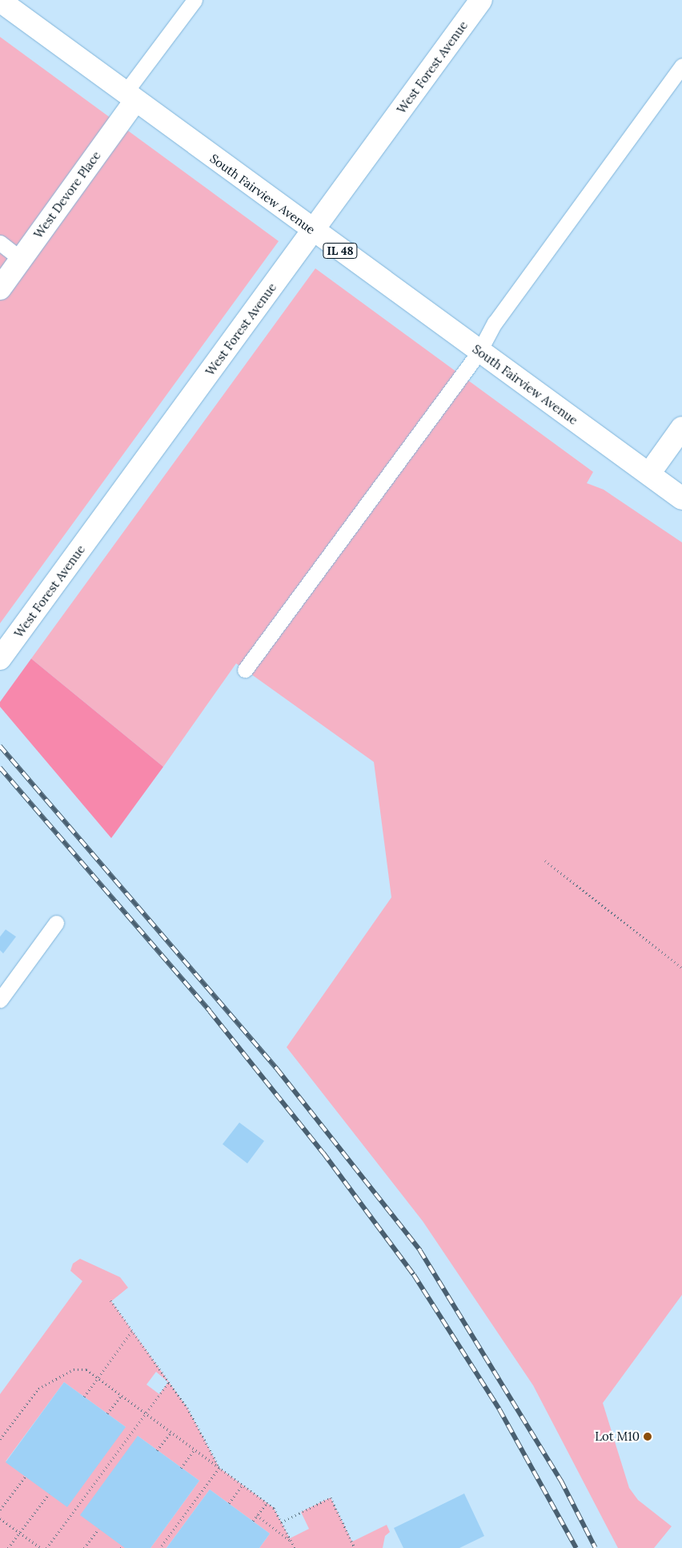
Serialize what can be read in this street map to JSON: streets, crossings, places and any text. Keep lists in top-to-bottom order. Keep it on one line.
{"streets":{"street":["West Forest Avenue","South Fairview Avenue","West Devore Place","IL 48"]},"crossings":[["West Forest Avenue","South Fairview Avenue"],["South Fairview Avenue","West Devore Place"]],"places":["Lot M10"]}
